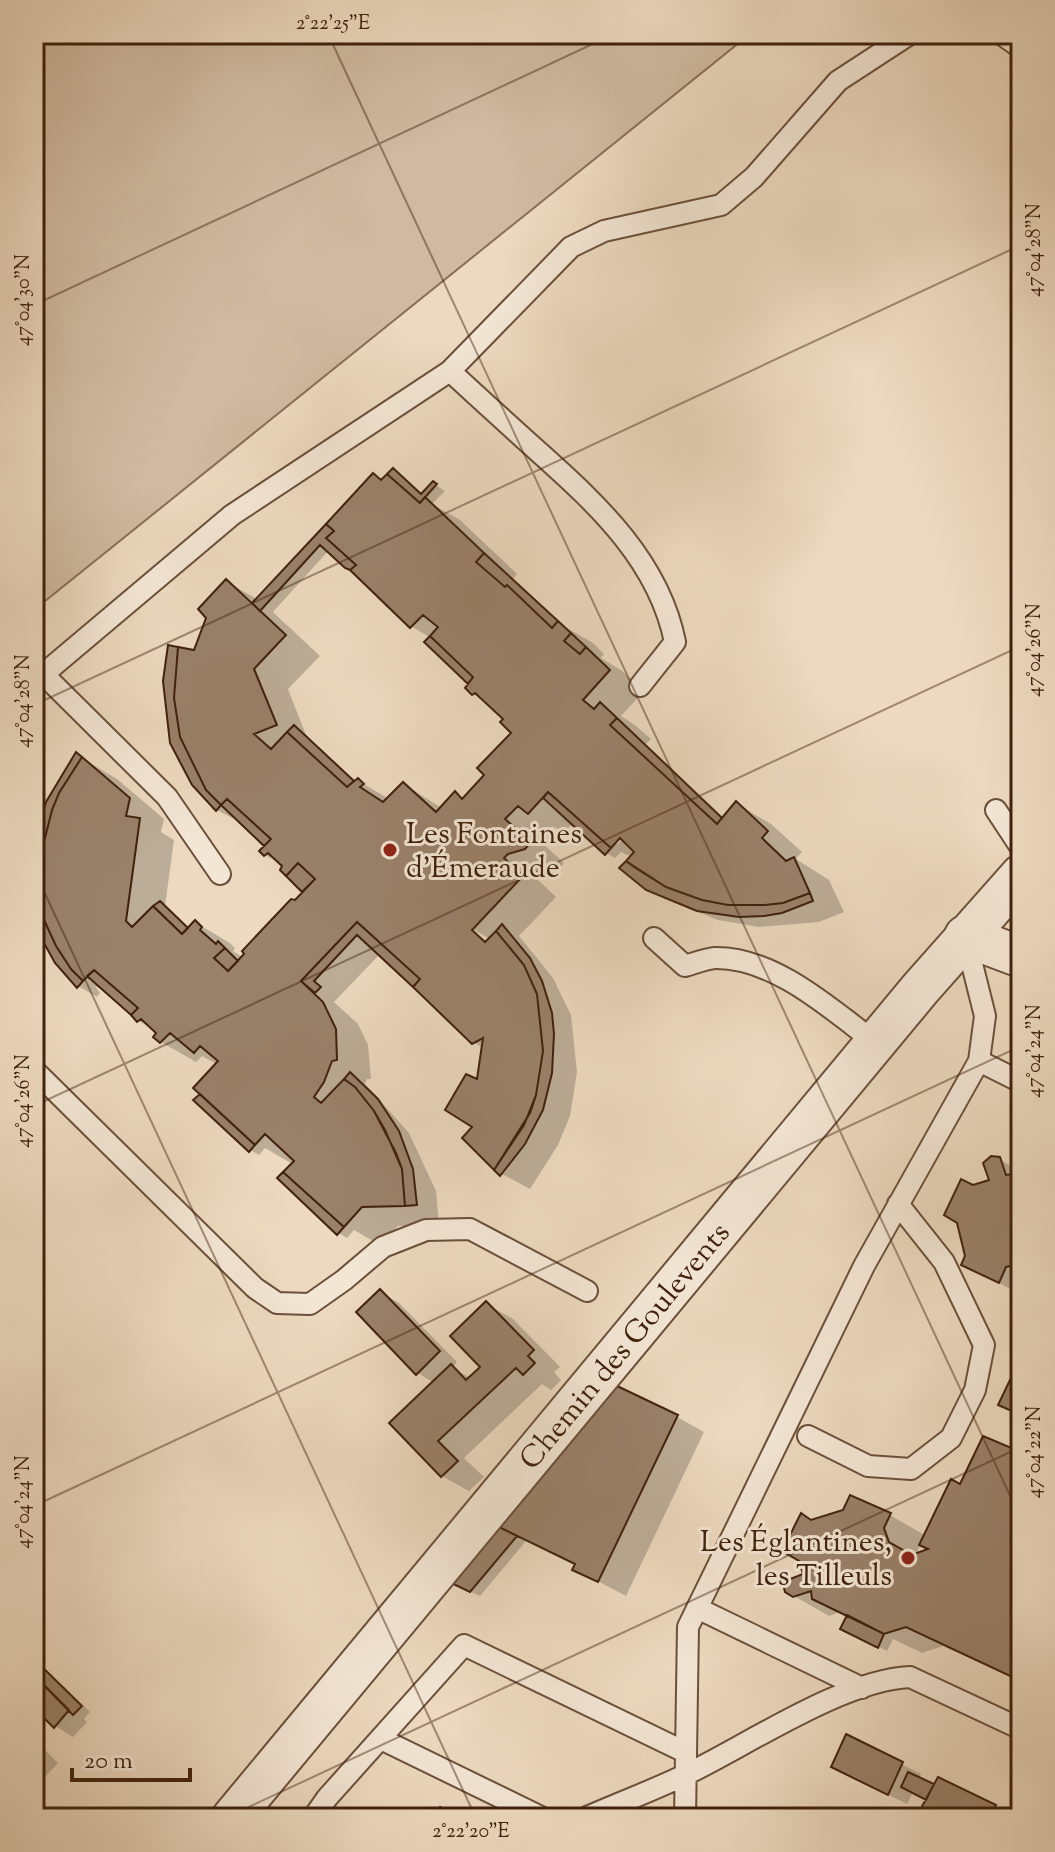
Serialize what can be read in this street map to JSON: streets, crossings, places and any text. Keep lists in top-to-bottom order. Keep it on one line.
{"streets":{"street":["Chemin des Goulevents"]},"places":["Les Fontaines d'Émeraude","Les Églantines, les Tilleuls"],"scale_bar":"20 m","coordinates":["2°22'25\"E","47°04'28\"N","47°04'30\"N","47°04'26\"N","47°04'24\"N","47°04'22\"N","2°22'20\"E"]}
